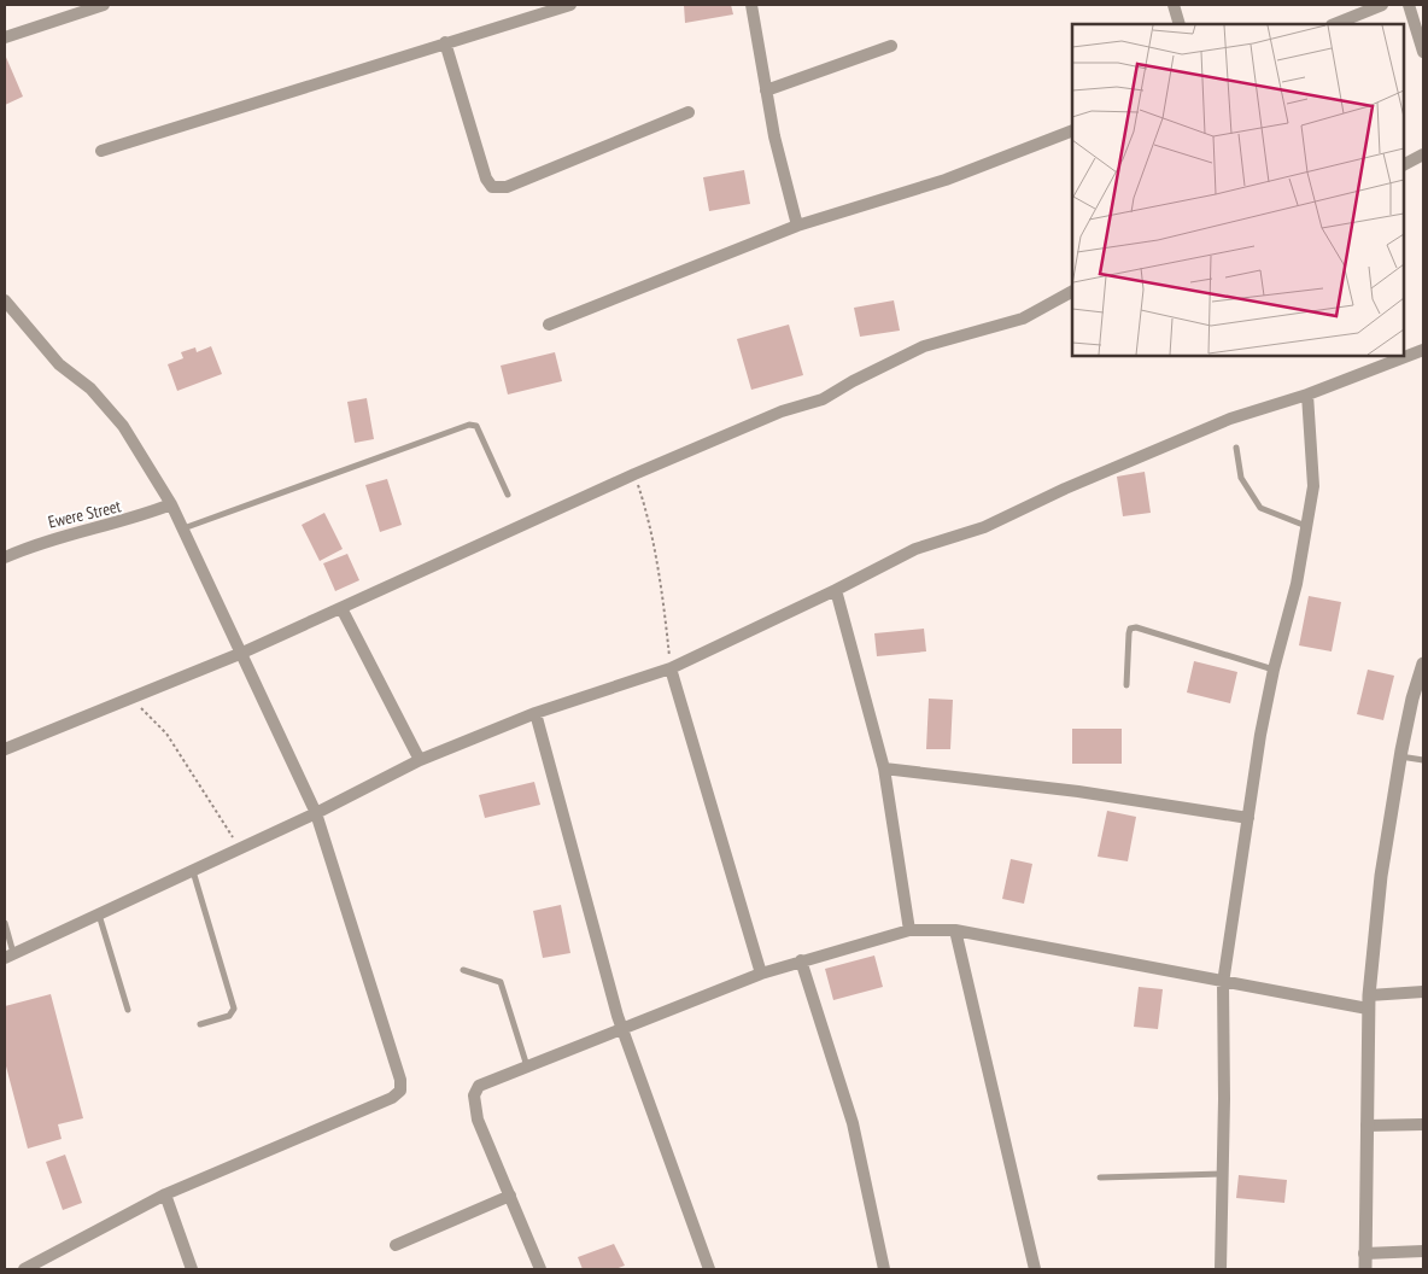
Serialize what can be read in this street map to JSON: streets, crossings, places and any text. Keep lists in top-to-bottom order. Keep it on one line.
{"streets":{"street":["Ewere Street"]}}
